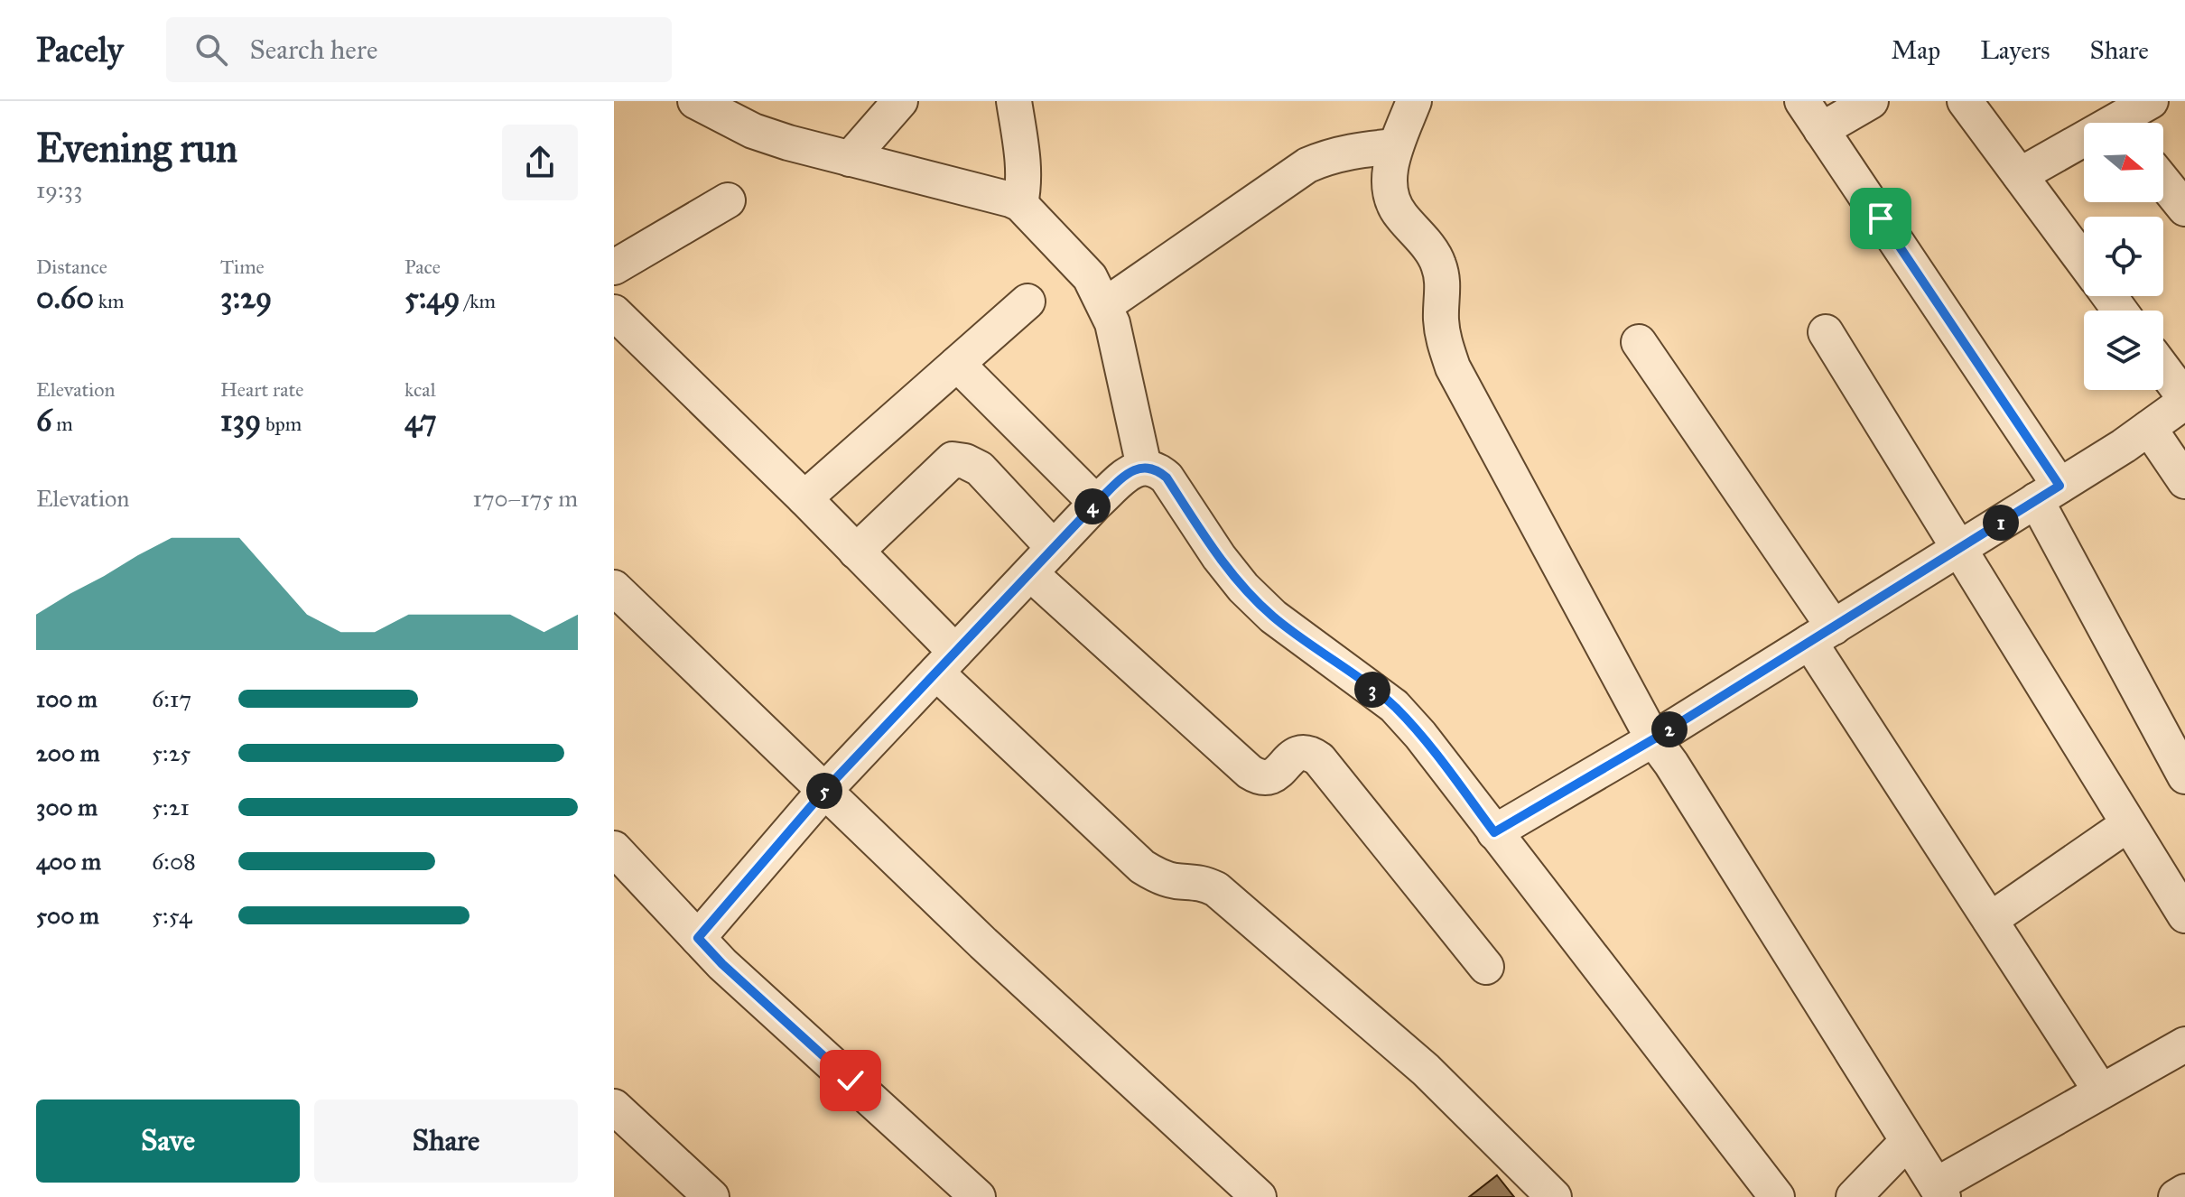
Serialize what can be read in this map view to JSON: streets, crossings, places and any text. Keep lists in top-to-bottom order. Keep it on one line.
{"north":"right","page":{"header":"Pacely","search":"Search here","nav":["Map","Layers","Share"],"heading":["Evening run","19:33"],"stats":[["Distance","0.60 km"],["Time","3:29"],["Pace","5:49 /km"],["Elevation","6 m"],["Heart rate","139 bpm"],["kcal","47"]],"chart":["Elevation","170–175 m"],"pins":["4","1","3","2","5"],"list":[{"name":"100 m","note":"6:17"},{"name":"200 m","note":"5:25"},{"name":"300 m","note":"5:21"},{"name":"400 m","note":"6:08"},{"name":"500 m","note":"5:54"}],"buttons":["Save","Share"]}}
